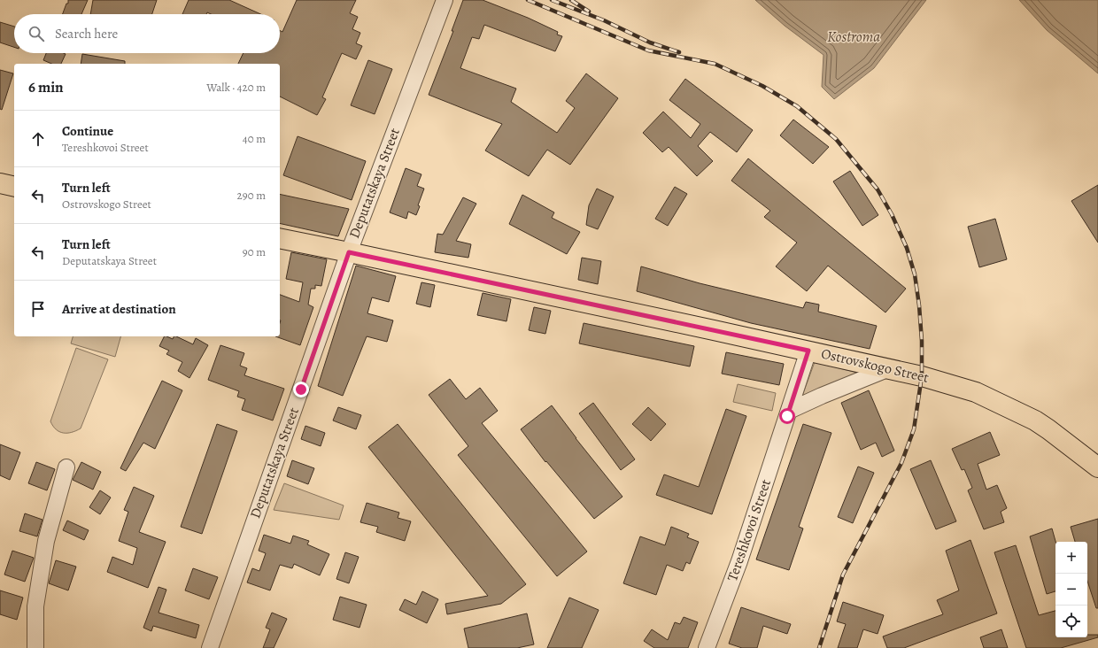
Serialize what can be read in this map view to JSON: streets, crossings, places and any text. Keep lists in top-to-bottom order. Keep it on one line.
{"streets":{"main road":["Ostrovskogo Street"],"street":["Deputatskaya Street","Tereshkovoi Street"]},"crossings":[["Deputatskaya Street","Ostrovskogo Street"],["Ostrovskogo Street","Tereshkovoi Street"]],"water":["Kostroma"],"page":{"search":"Search here","heading":["6 min","Walk · 420 m"],"list":[["Continue","Tereshkovoi Street","40 m"],["Turn left","Ostrovskogo Street","290 m"],["Turn left","Deputatskaya Street","90 m"],"Arrive at destination"],"map_buttons":["+","−"]}}
